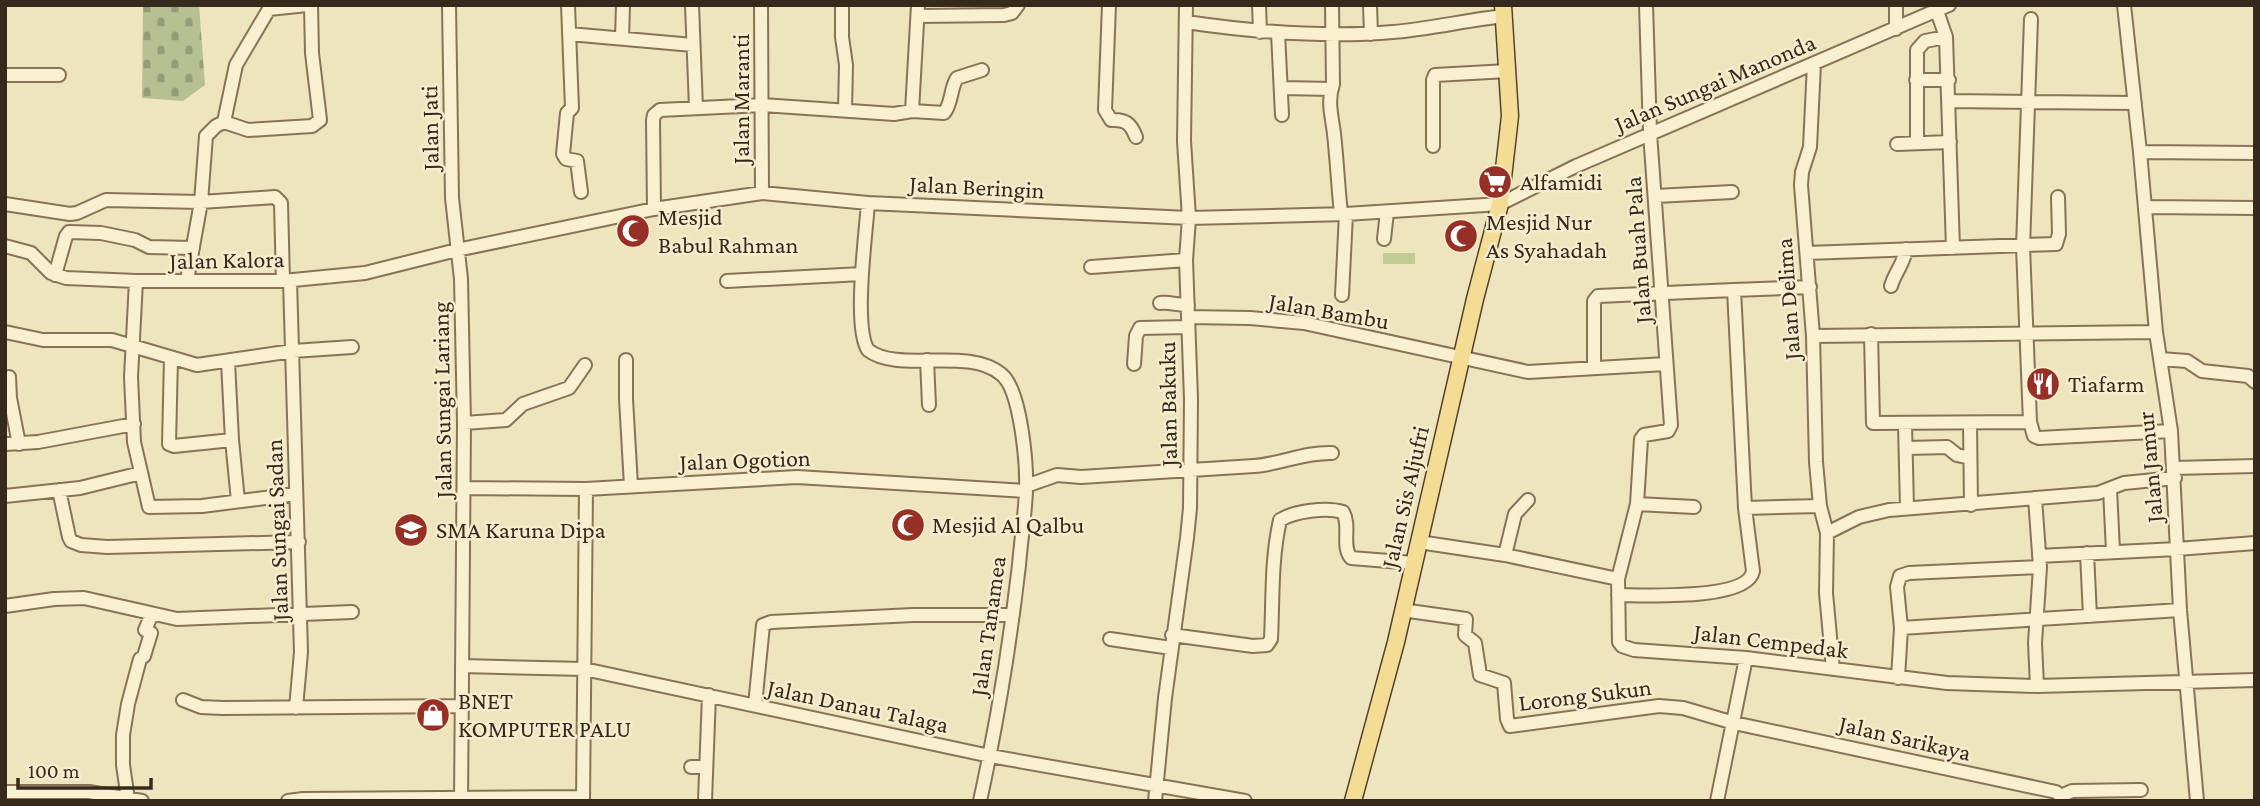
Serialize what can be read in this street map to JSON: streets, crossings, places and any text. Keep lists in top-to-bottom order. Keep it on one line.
{"streets":{"main road":["Jalan Sis Aljufri"],"street":["Jalan Sungai Manonda","Jalan Maranti","Jalan Jati","Jalan Beringin","Jalan Buah Pala","Jalan Kalora","Jalan Delima","Jalan Bambu","Jalan Sungai Lariang","Jalan Bakuku","Jalan Ogotion","Jalan Jamur","Jalan Sungai Sadan","Jalan Tanamea","Jalan Cempedak","Lorong Sukun","Jalan Danau Talaga","Jalan Sarikaya"]},"crossings":[["Jalan Sungai Manonda","Jalan Beringin"],["Jalan Sungai Manonda","Jalan Buah Pala"],["Jalan Sungai Manonda","Jalan Delima"],["Jalan Sungai Manonda","Jalan Sis Aljufri"],["Jalan Maranti","Jalan Beringin"],["Jalan Jati","Jalan Beringin"],["Jalan Jati","Jalan Kalora"],["Jalan Jati","Jalan Sungai Lariang"],["Jalan Beringin","Jalan Kalora"],["Jalan Beringin","Jalan Sungai Lariang"],["Jalan Beringin","Jalan Bakuku"],["Jalan Beringin","Jalan Sis Aljufri"],["Jalan Beringin","Jalan Tanamea"],["Jalan Buah Pala","Jalan Cempedak"],["Jalan Kalora","Jalan Sungai Lariang"],["Jalan Kalora","Jalan Sungai Sadan"],["Jalan Delima","Jalan Cempedak"],["Jalan Bambu","Jalan Bakuku"],["Jalan Bambu","Jalan Sis Aljufri"],["Jalan Sungai Lariang","Jalan Ogotion"],["Jalan Sungai Lariang","Jalan Danau Talaga"],["Jalan Bakuku","Jalan Danau Talaga"],["Jalan Ogotion","Jalan Tanamea"],["Jalan Jamur","Jalan Cempedak"],["Jalan Sis Aljufri","Lorong Sukun"],["Jalan Tanamea","Jalan Danau Talaga"],["Lorong Sukun","Jalan Sarikaya"]],"places":{"supermarket":["Alfamidi"],"mosque":["Mesjid Babul Rahman","Mesjid Nur As Syahadah","Mesjid Al Qalbu"],"restaurant":["Tiafarm"],"school or university":["SMA Karuna Dipa"],"shop":["BNET KOMPUTER PALU"]},"scale_bar":"100 m"}
